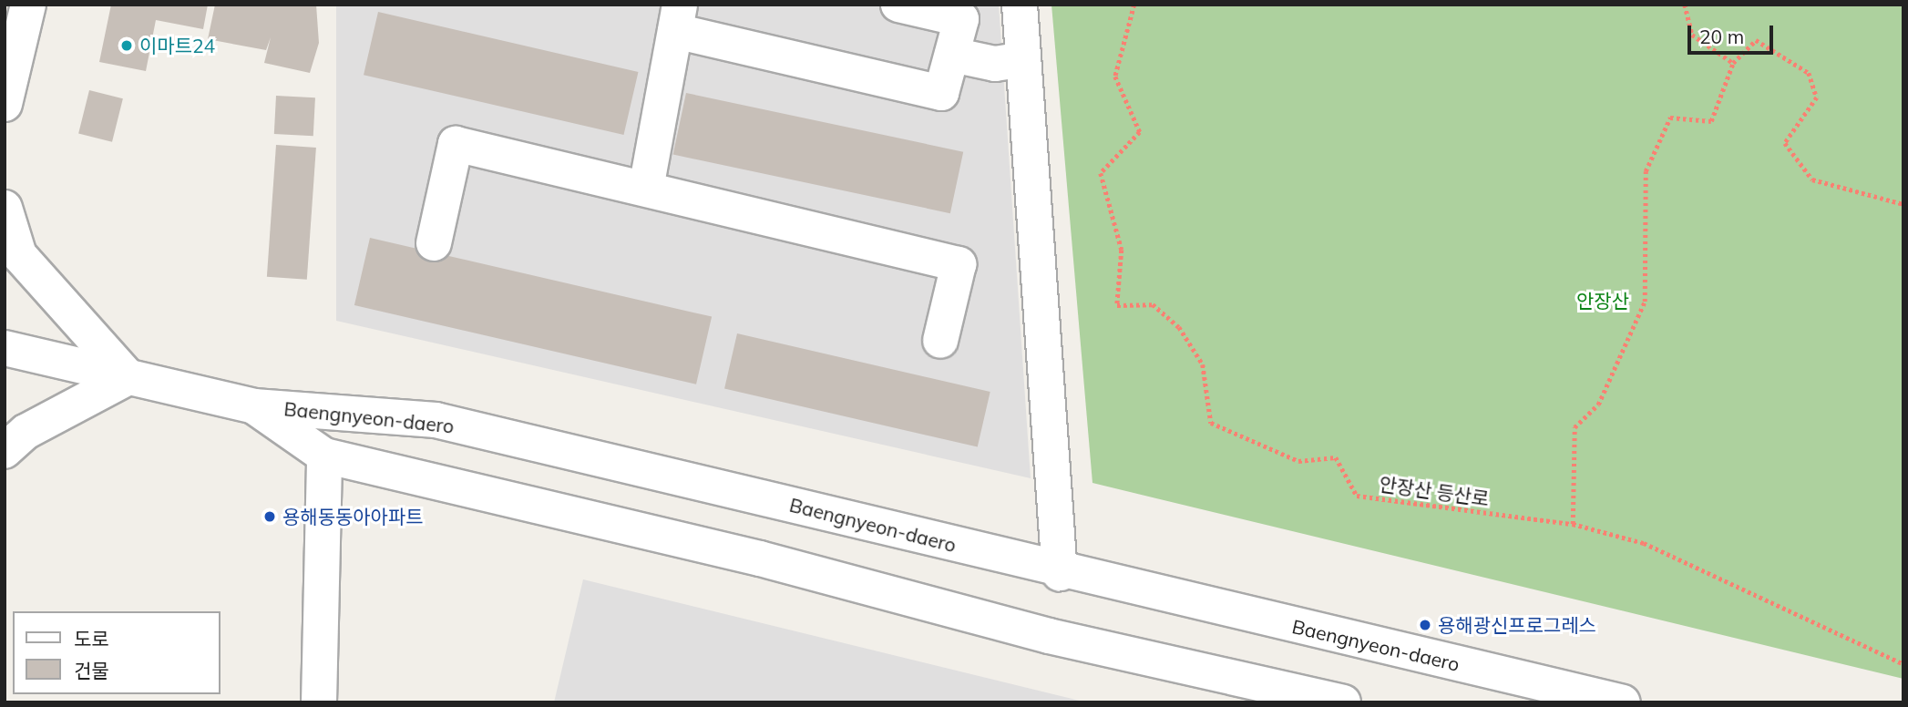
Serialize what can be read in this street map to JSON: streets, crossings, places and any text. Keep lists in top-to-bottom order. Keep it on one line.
{"streets":{"street":["Baengnyeon-daero"],"path":["안장산 등산로"]},"parks":["안장산"],"places":["이마트24","용해동동아아파트","용해광신프로그레스"],"legend":["도로","건물"],"scale_bar":"20 m"}
